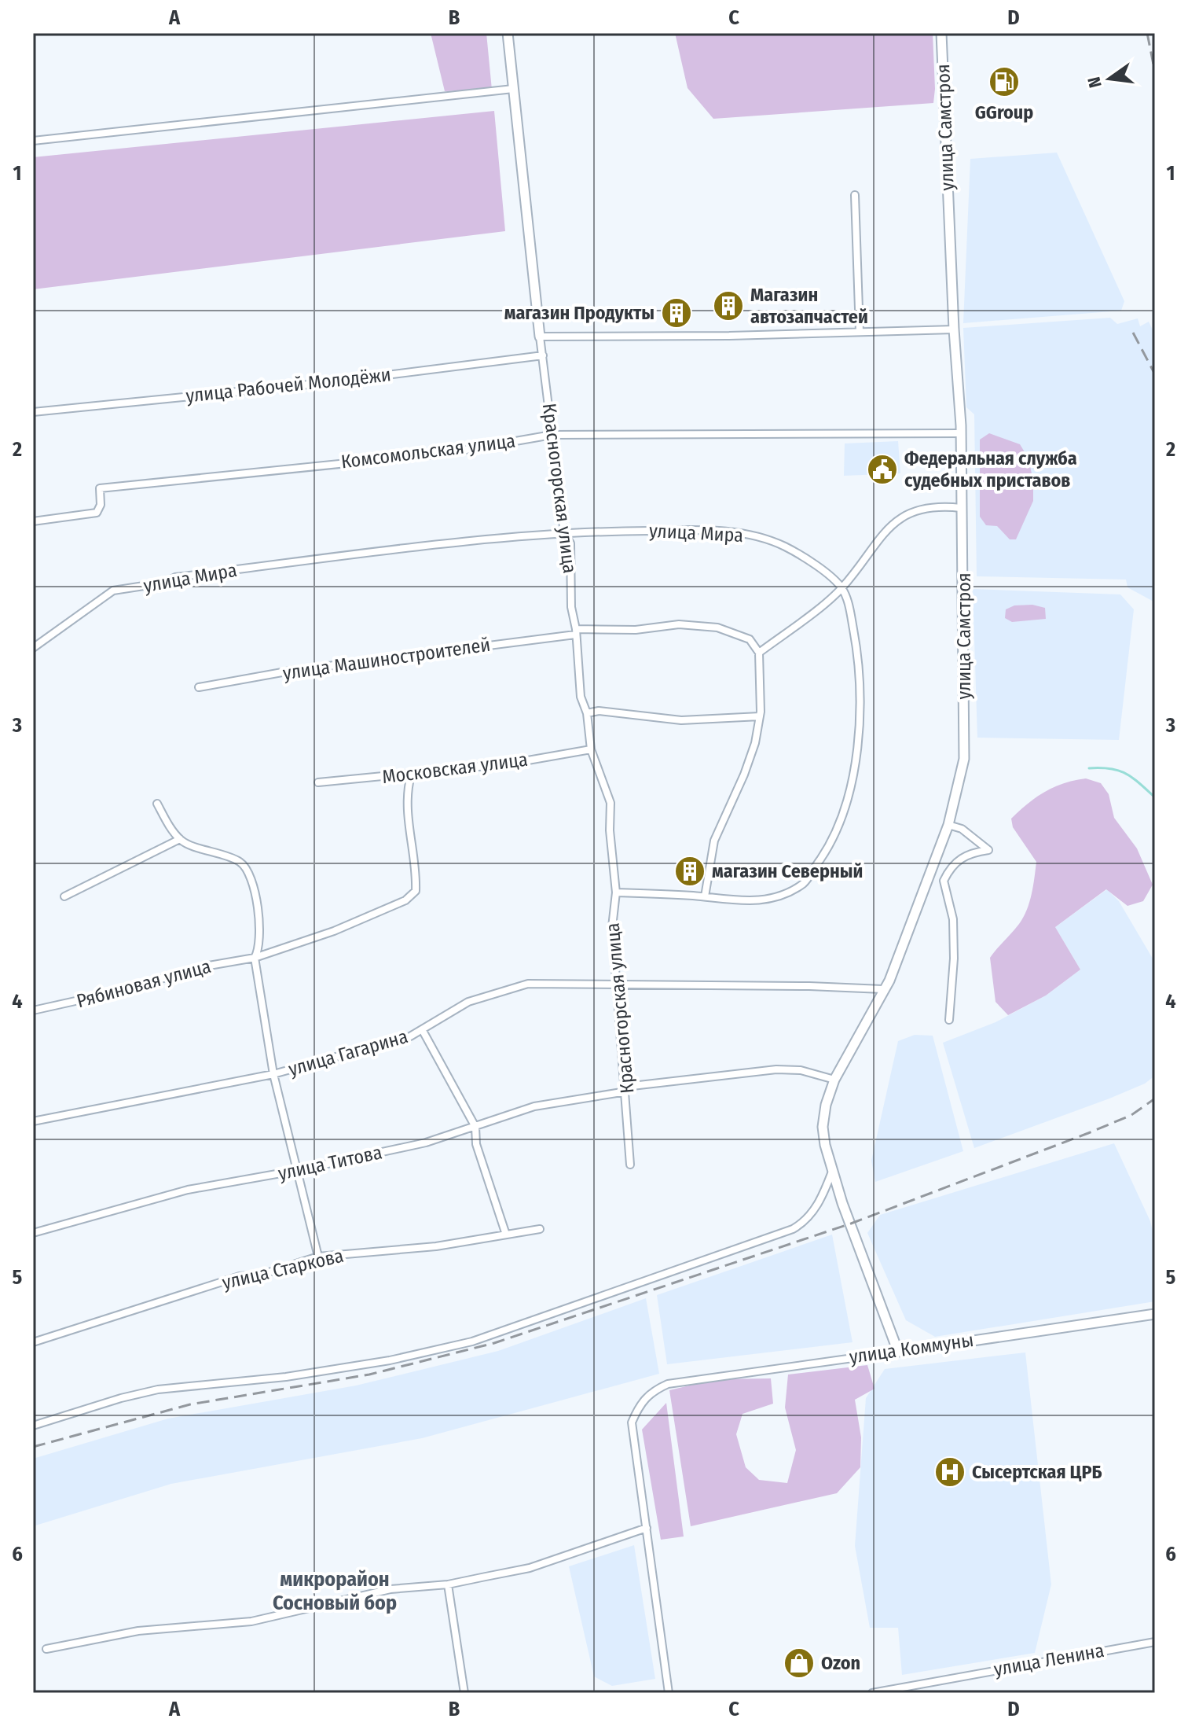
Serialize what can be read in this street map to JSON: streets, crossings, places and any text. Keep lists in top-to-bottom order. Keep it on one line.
{"streets":{"street":["улица Самстроя","улица Рабочей Молодёжи","Комсомольская улица","Красногорская улица","улица Мира","улица Машиностроителей","Московская улица","Рябиновая улица","улица Гагарина","улица Титова","улица Старкова","улица Коммуны","улица Ленина"]},"crossings":[["улица Самстроя","Комсомольская улица"],["улица Самстроя","улица Гагарина"],["улица Самстроя","улица Титова"],["улица Самстроя","улица Коммуны"],["улица Рабочей Молодёжи","Красногорская улица"],["Комсомольская улица","Красногорская улица"],["Красногорская улица","улица Мира"],["Красногорская улица","улица Машиностроителей"],["Красногорская улица","Московская улица"],["Красногорская улица","улица Гагарина"],["Красногорская улица","улица Титова"],["Московская улица","Рябиновая улица"]],"districts":["микрорайон Сосновый бор"],"places":{"fuel station":["GGroup"],"building":["Магазин автозапчастей","магазин Продукты","магазин Северный"],"public building":["Федеральная служба судебных приставов"],"hospital":["Сысертская ЦРБ"],"shop":["Ozon"]},"north":"left","grid":{"columns":["A","B","C","D"],"rows":["1","2","3","4","5","6"]}}
